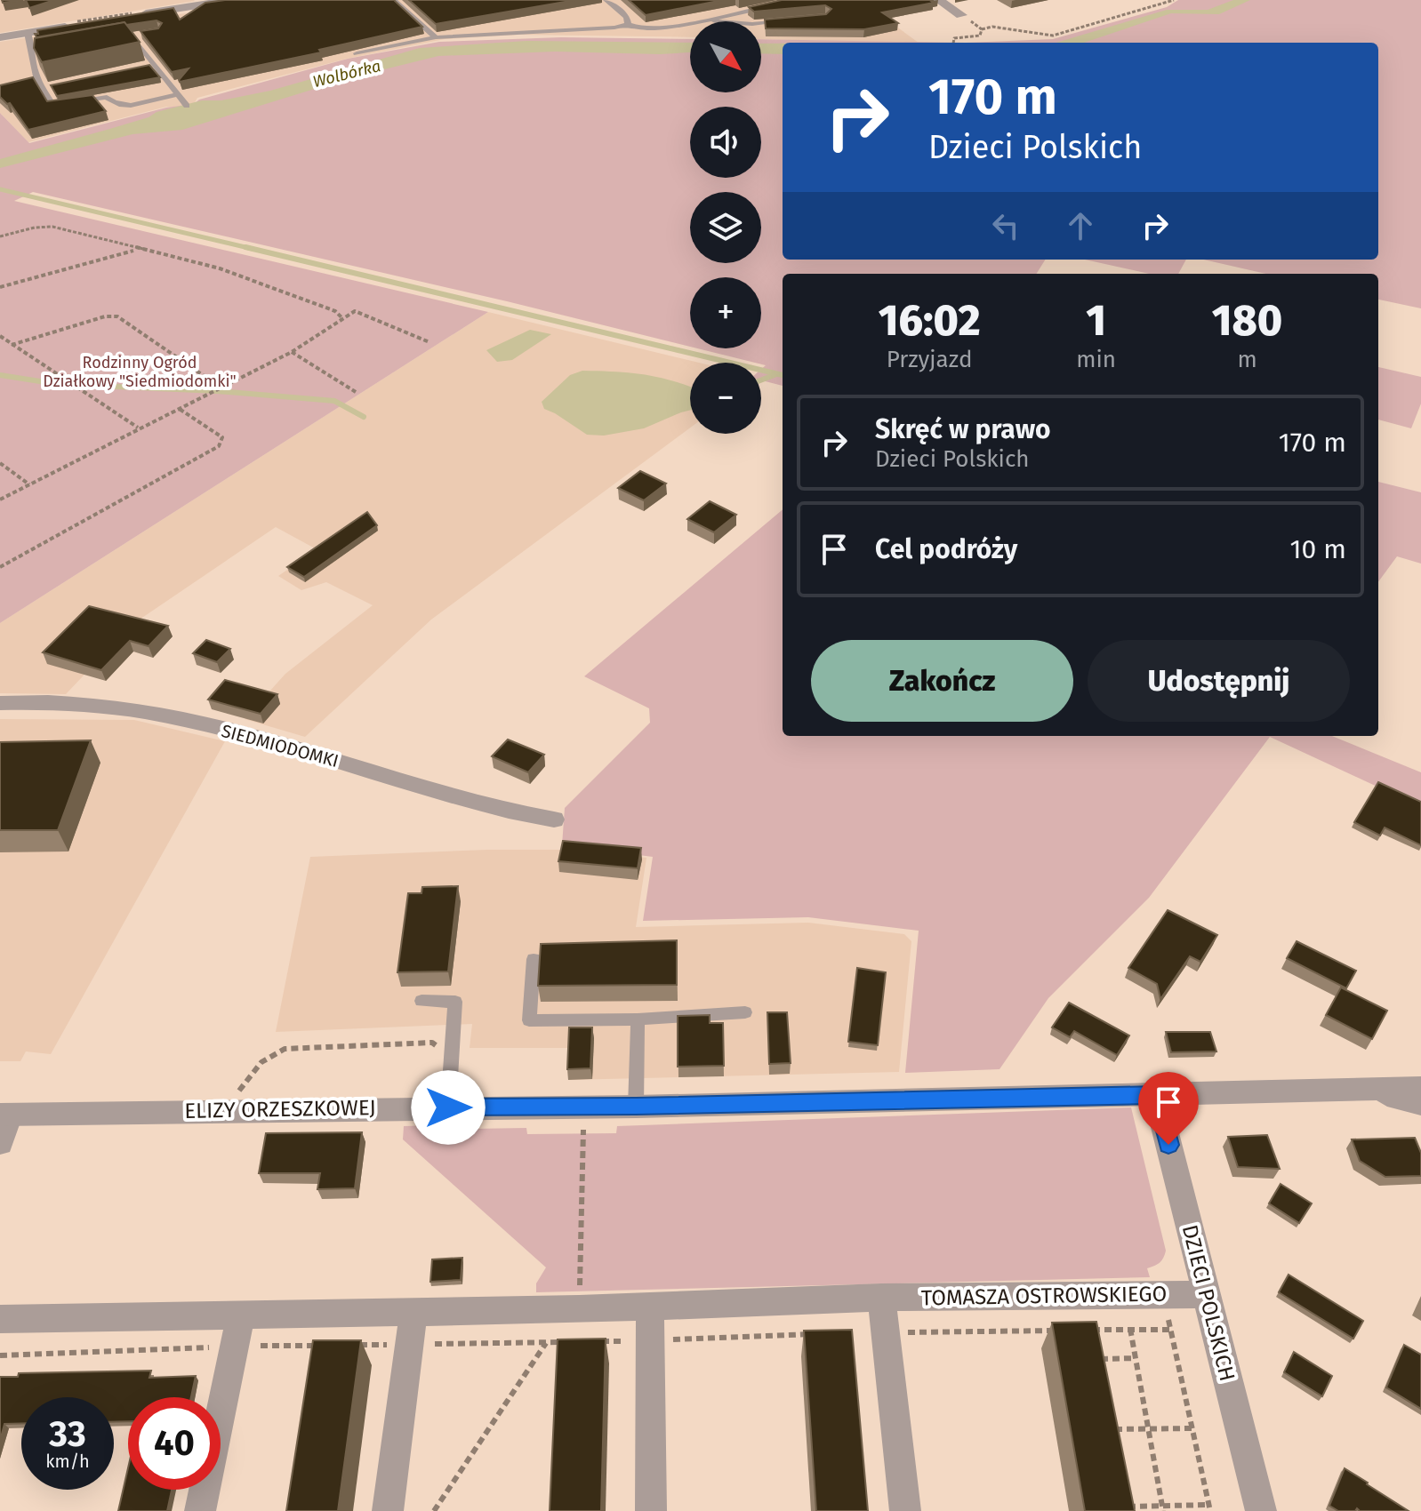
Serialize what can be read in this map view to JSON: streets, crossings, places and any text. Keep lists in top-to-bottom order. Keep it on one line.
{"streets":{"street":["SIEDMIODOMKI","ELIZY ORZESZKOWEJ","TOMASZA OSTROWSKIEGO","DZIECI POLSKICH"]},"crossings":[["ELIZY ORZESZKOWEJ","DZIECI POLSKICH"],["TOMASZA OSTROWSKIEGO","DZIECI POLSKICH"]],"water":["Wolbórka"],"parks":["Rodzinny Ogród Działkowy \"Siedmiodomki\""],"north":"bottom right","page":{"map_buttons":["+","−"],"turn":["170 m","Dzieci Polskich"],"eta":["16:02","Przyjazd","1","min","180","m"],"list":[{"name":"Skręć w prawo","note":"Dzieci Polskich","value":"170 m"},{"name":"Cel podróży","value":"10 m"}],"buttons":["Zakończ","Udostępnij"],"speed":"33 km/h","limit":"40"}}
